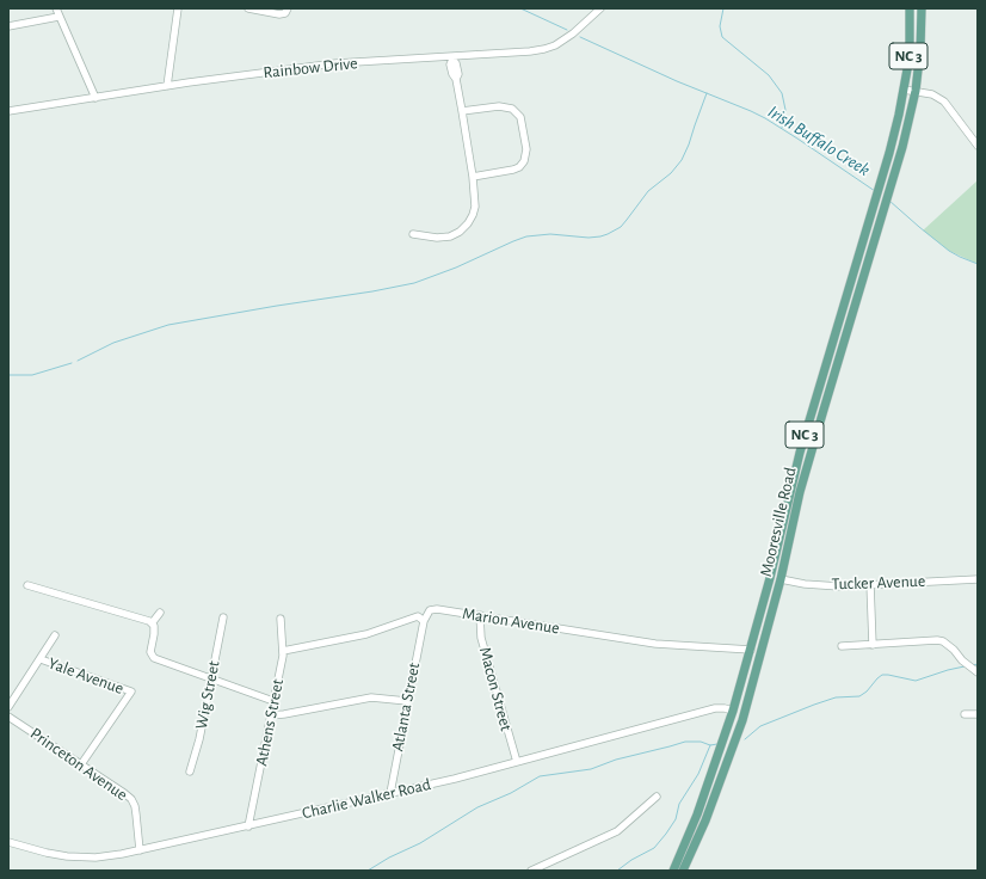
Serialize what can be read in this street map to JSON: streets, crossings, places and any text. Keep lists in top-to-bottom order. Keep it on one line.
{"streets":{"main road":["NC 3","Mooresville Road"],"street":["Rainbow Drive","Tucker Avenue","Marion Avenue","Yale Avenue","Macon Street","Wig Street","Atlanta Street","Athens Street","Princeton Avenue","Charlie Walker Road"]},"crossings":[["Mooresville Road","Tucker Avenue"],["Mooresville Road","Marion Avenue"],["Mooresville Road","Charlie Walker Road"],["Marion Avenue","Macon Street"],["Marion Avenue","Atlanta Street"],["Yale Avenue","Princeton Avenue"],["Macon Street","Charlie Walker Road"],["Atlanta Street","Charlie Walker Road"],["Athens Street","Charlie Walker Road"],["Princeton Avenue","Charlie Walker Road"]],"water":["Irish Buffalo Creek"]}
